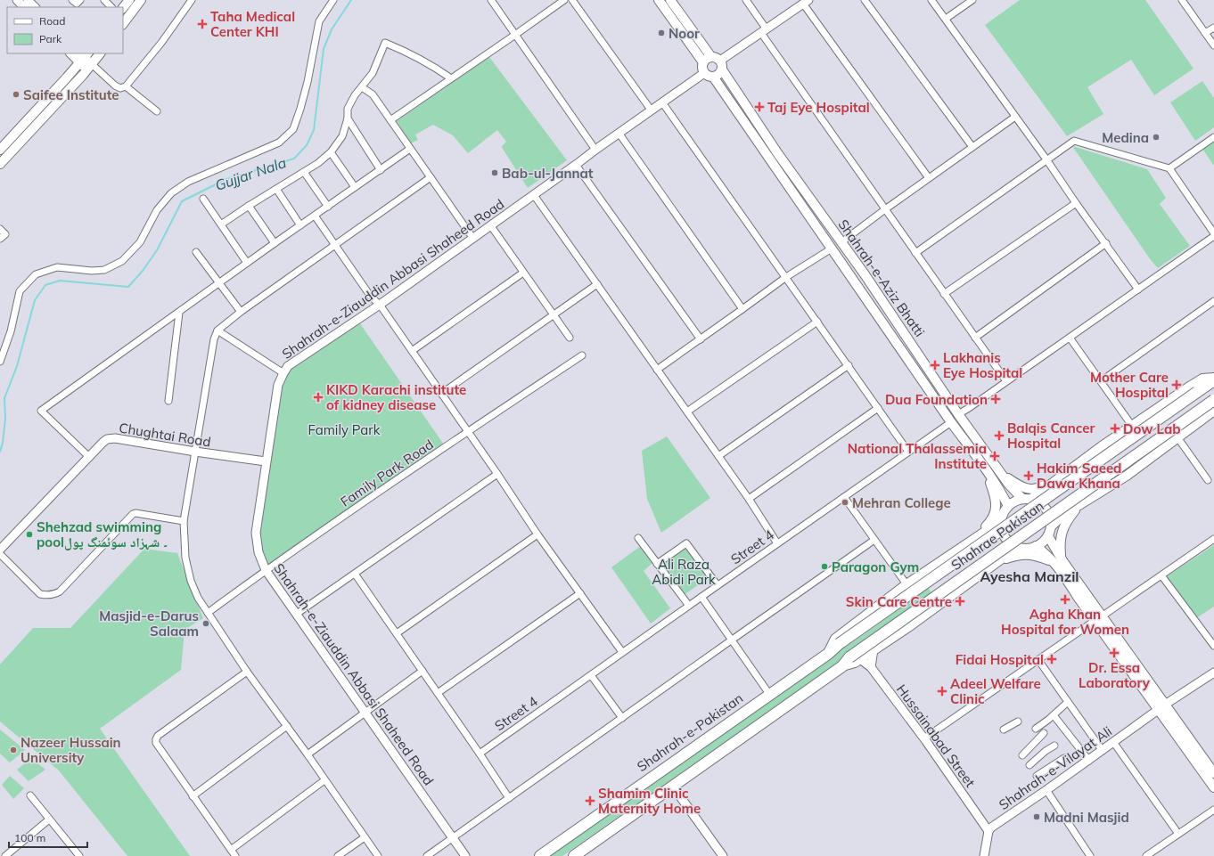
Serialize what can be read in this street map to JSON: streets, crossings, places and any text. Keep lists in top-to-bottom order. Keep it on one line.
{"streets":{"highway":["Shahrae Pakistan","Shahrah-e-Pakistan"],"main road":["Shahrah-e-Aziz Bhatti"],"street":["Shahrah-e-Ziauddin Abbasi Shaheed Road","Chughtai Road","Family Park Road","Street 4","Hussainabad Street","Shahrah-e-Vilayat Ali"]},"crossings":[["Shahrah-e-Aziz Bhatti","Shahrah-e-Ziauddin Abbasi Shaheed Road"],["Shahrah-e-Aziz Bhatti","Street 4"],["Shahrah-e-Ziauddin Abbasi Shaheed Road","Chughtai Road"],["Shahrah-e-Ziauddin Abbasi Shaheed Road","Family Park Road"],["Shahrae Pakistan","Shahrah-e-Pakistan"],["Shahrae Pakistan","Hussainabad Street"],["Hussainabad Street","Shahrah-e-Vilayat Ali"]],"districts":["Ayesha Manzil"],"water":["Gujjar Nala"],"parks":["Family Park","Ali Raza Abidi Park"],"places":{"health":["Taha Medical Center KHI","Taj Eye Hospital","Lakhanis Eye Hospital","Mother Care Hospital","KIKD Karachi institute of kidney disease","Dua Foundation","Dow Lab","Balqis Cancer Hospital","National Thalassemia Institute","Hakim Saeed Dawa Khana","Agha Khan Hospital for Women","Skin Care Centre","Dr. Essa Laboratory","Fidai Hospital","Adeel Welfare Clinic","Shamim Clinic Maternity Home"],"other":["Noor","Saifee Institute","Medina","Bab-ul-Jannat","Mehran College","Shehzad swimming pool۔ شہزاد سوئمنگ پول","Paragon Gym","Masjid-e-Darus Salaam","Nazeer Hussain University","Madni Masjid"]},"legend":["Road","Park"],"scale_bar":"100 m"}
